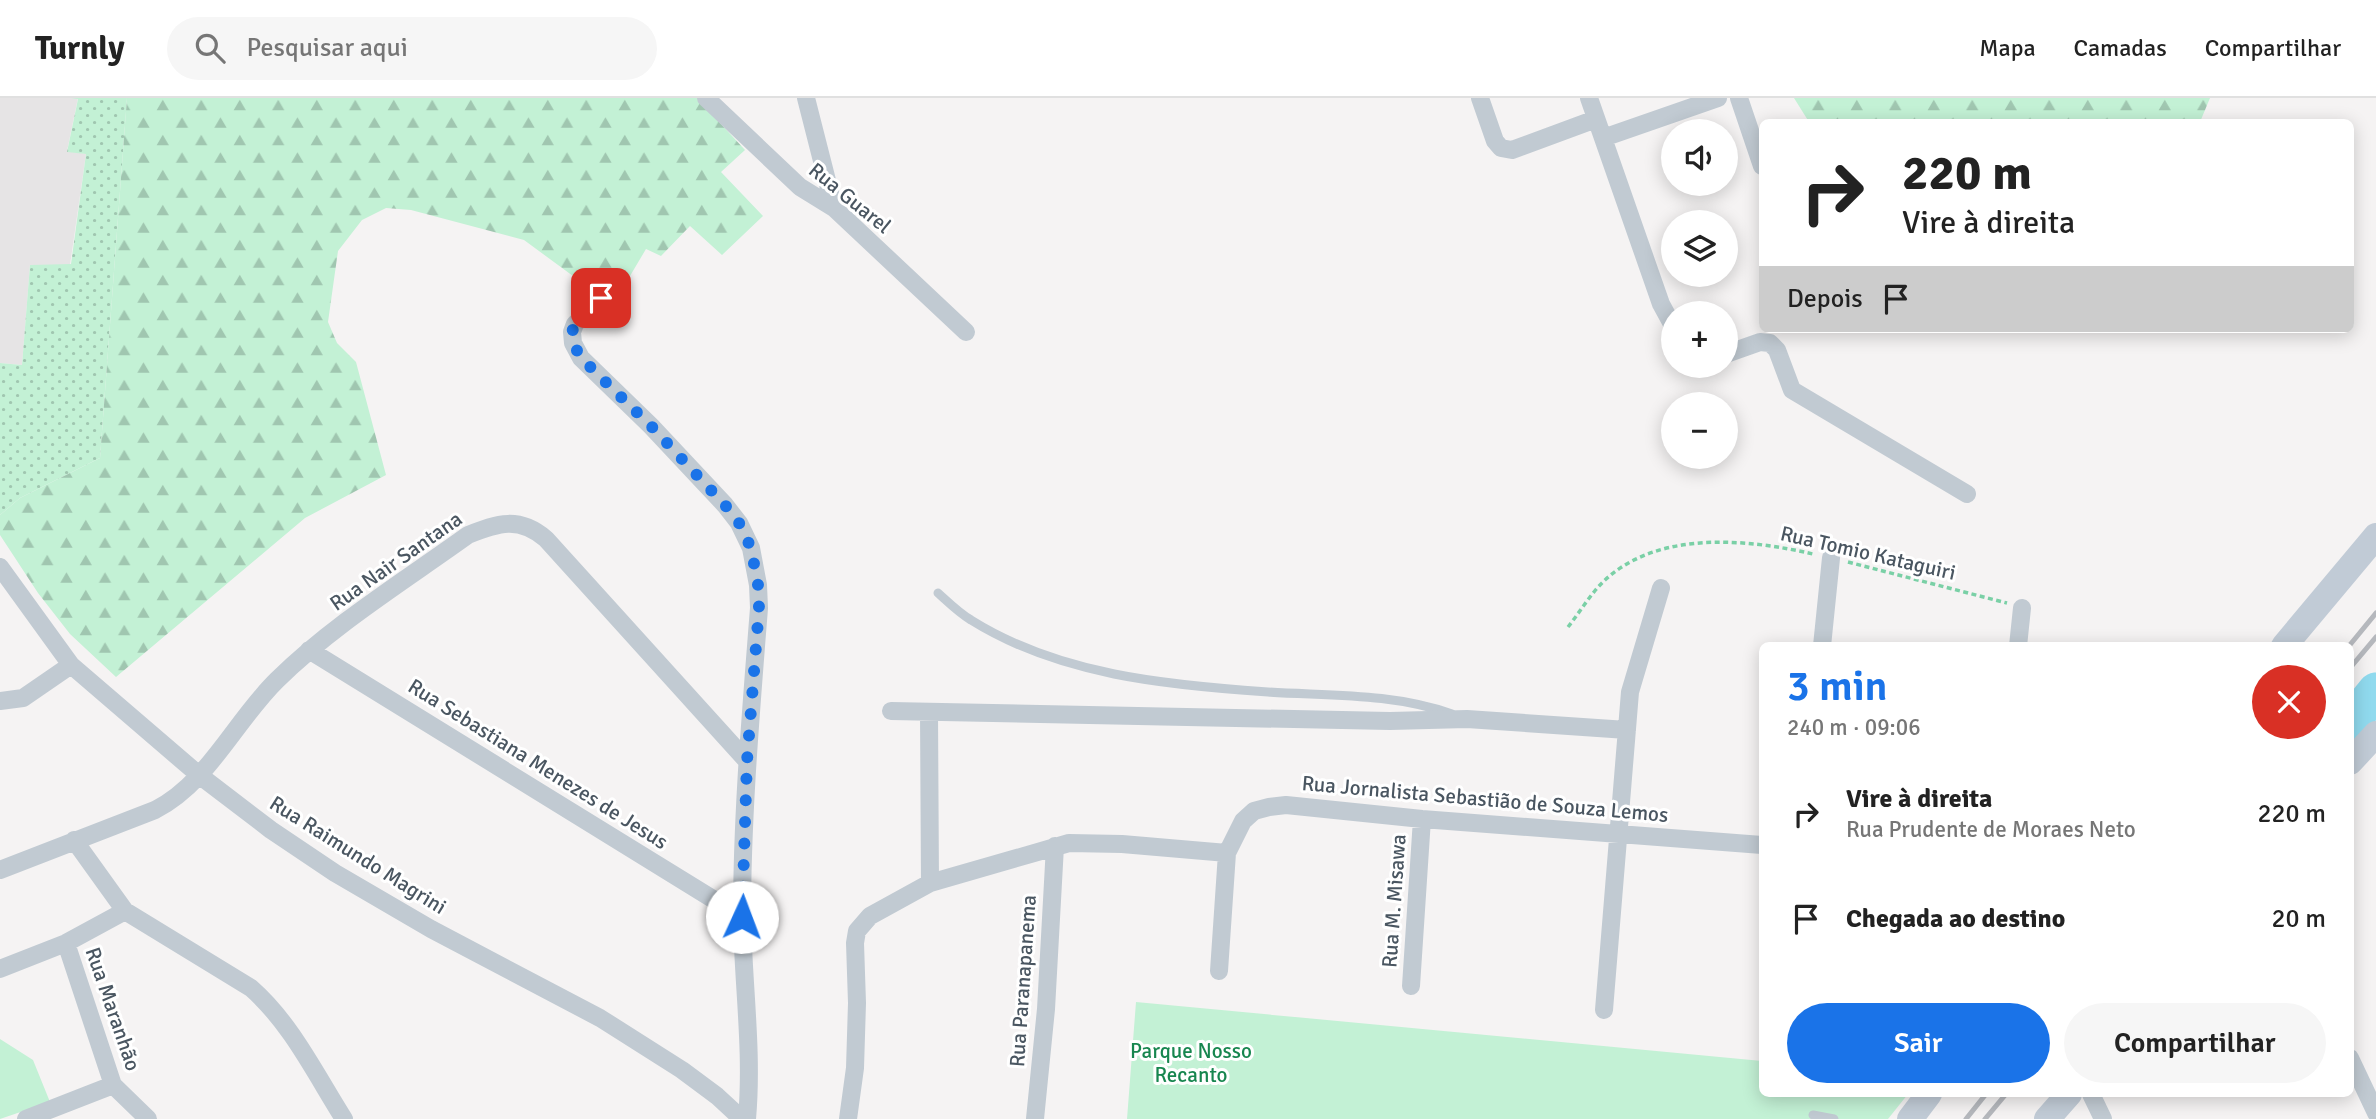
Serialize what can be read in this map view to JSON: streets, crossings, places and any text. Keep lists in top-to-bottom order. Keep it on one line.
{"streets":{"street":["Rua Guarel","Rua Nair Santana","Rua Sebastiana Menezes de Jesus","Rua Jornalista Sebastião de Souza Lemos","Rua Raimundo Magrini","Rua M. Misawa","Rua Paranapanema","Rua Maranhão"],"path":["Rua Tomio Kataguiri"]},"crossings":[["Rua Nair Santana","Rua Sebastiana Menezes de Jesus"],["Rua Nair Santana","Rua Raimundo Magrini"],["Rua Jornalista Sebastião de Souza Lemos","Rua M. Misawa"]],"parks":["Parque Nosso Recanto"],"page":{"header":"Turnly","search":"Pesquisar aqui","nav":["Mapa","Camadas","Compartilhar"],"map_buttons":["+","−"],"turn":["220 m","Vire à direita"],"then":"Depois","heading":["3 min","240 m · 09:06"],"list":[{"name":"Vire à direita","note":"Rua Prudente de Moraes Neto","value":"220 m"},{"name":"Chegada ao destino","value":"20 m"}],"buttons":["Sair","Compartilhar"]}}
